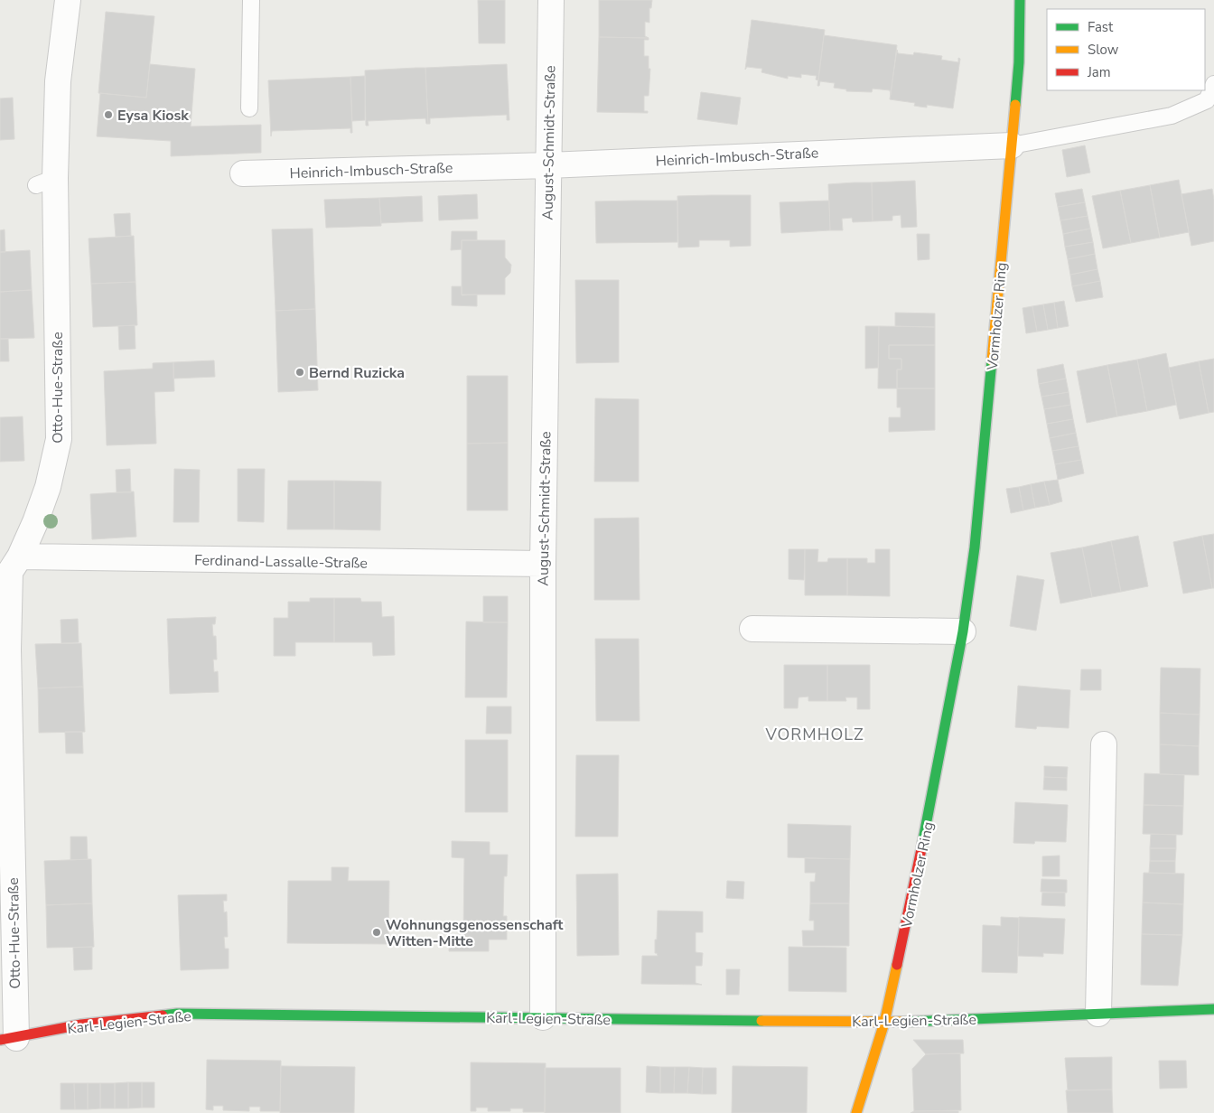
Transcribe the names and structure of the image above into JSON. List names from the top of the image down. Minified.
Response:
{"streets":{"street":["August-Schmidt-Straße","Heinrich-Imbusch-Straße","Vormholzer Ring","Otto-Hue-Straße","Ferdinand-Lassalle-Straße","Karl-Legien-Straße"]},"crossings":[["August-Schmidt-Straße","Heinrich-Imbusch-Straße"],["August-Schmidt-Straße","Ferdinand-Lassalle-Straße"],["August-Schmidt-Straße","Karl-Legien-Straße"],["Heinrich-Imbusch-Straße","Vormholzer Ring"],["Vormholzer Ring","Karl-Legien-Straße"],["Otto-Hue-Straße","Ferdinand-Lassalle-Straße"],["Otto-Hue-Straße","Karl-Legien-Straße"]],"districts":["VORMHOLZ"],"places":["Eysa Kiosk","Bernd Ruzicka","Wohnungsgenossenschaft Witten-Mitte"],"legend":["Fast","Slow","Jam"]}
